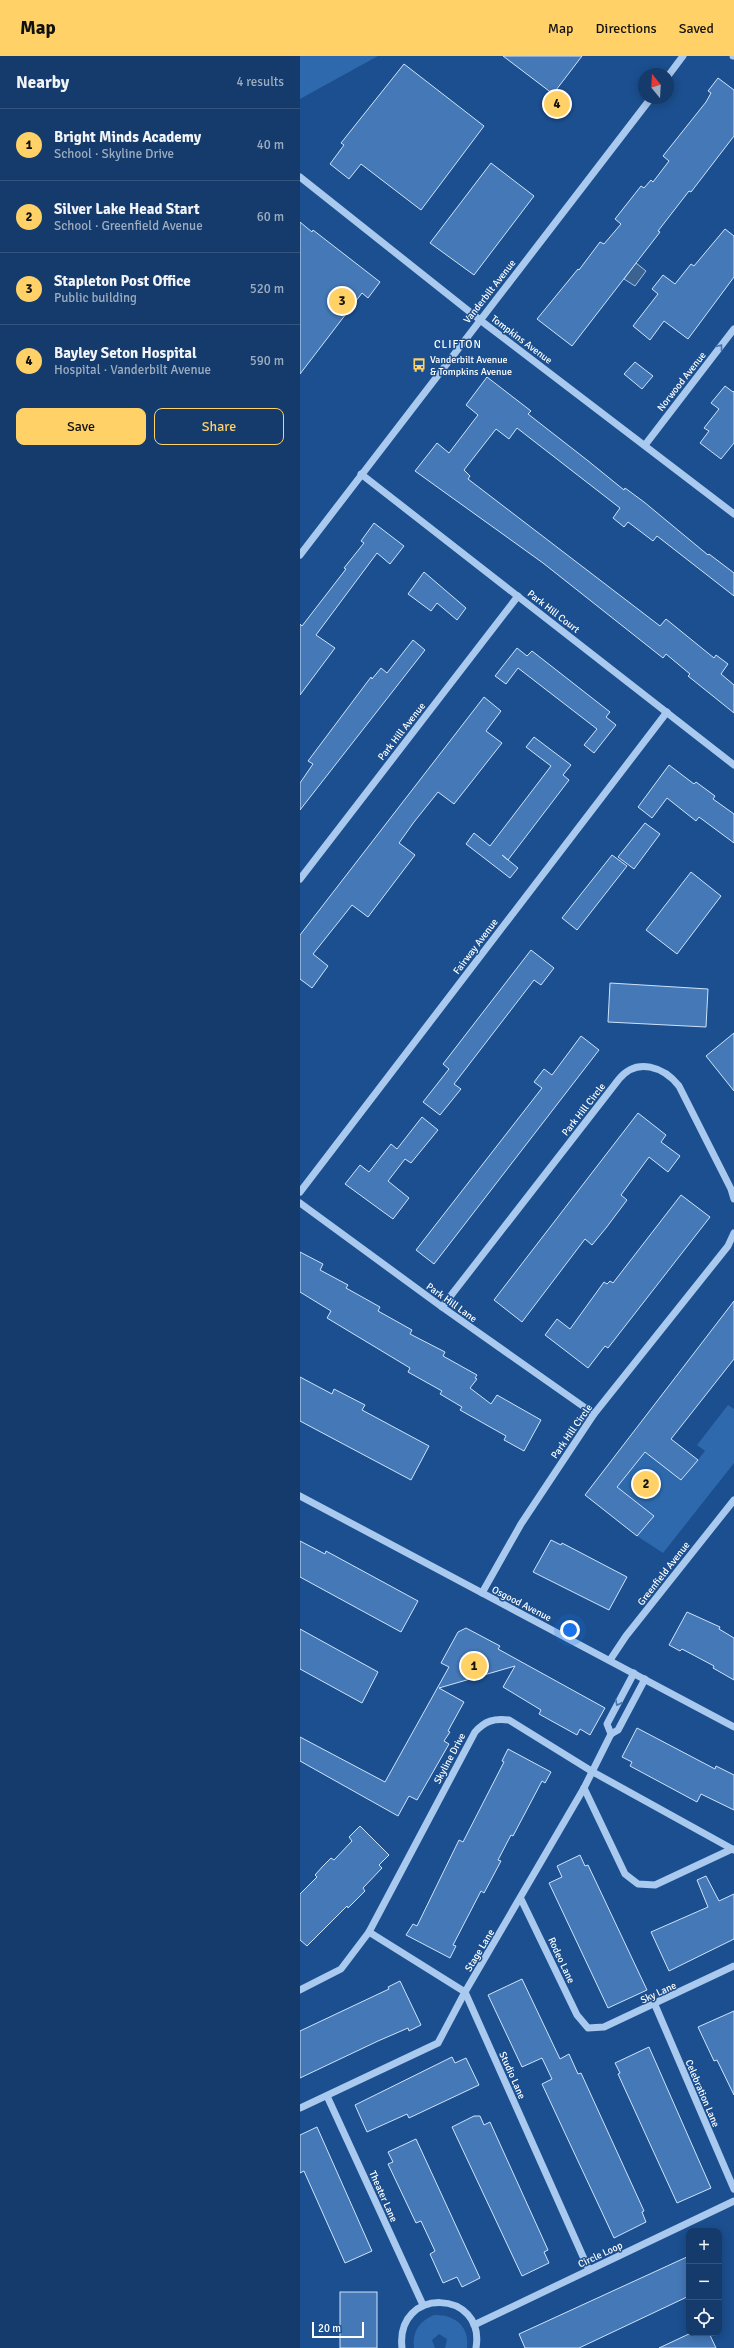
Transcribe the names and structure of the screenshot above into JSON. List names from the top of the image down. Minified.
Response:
{"streets":{"street":["Vanderbilt Avenue","Tompkins Avenue","Norwood Avenue","Park Hill Court","Park Hill Avenue","Fairway Avenue","Park Hill Circle","Park Hill Lane","Greenfield Avenue","Osgood Avenue","Skyline Drive","Stage Lane","Rodeo Lane","Sky Lane","Studio Lane","Celebration Lane","Theater Lane","Circle Loop"]},"crossings":[["Vanderbilt Avenue","Tompkins Avenue"],["Vanderbilt Avenue","Park Hill Court"],["Tompkins Avenue","Norwood Avenue"],["Park Hill Court","Park Hill Avenue"],["Park Hill Court","Fairway Avenue"],["Park Hill Circle","Park Hill Lane"],["Park Hill Circle","Osgood Avenue"],["Greenfield Avenue","Osgood Avenue"],["Osgood Avenue","Stage Lane"],["Skyline Drive","Stage Lane"],["Stage Lane","Rodeo Lane"],["Stage Lane","Studio Lane"],["Stage Lane","Theater Lane"],["Rodeo Lane","Sky Lane"],["Sky Lane","Celebration Lane"],["Studio Lane","Circle Loop"]],"one_way":["Norwood Avenue"],"districts":["CLIFTON"],"places":{"bus stop":["Vanderbilt Avenue & Tompkins Avenue"]},"scale_bar":"20 m","north":"top","page":{"header":"Map","nav":["Map","Directions","Saved"],"heading":["Nearby","4 results"],"pins":["4","3","2","1"],"list":[{"mark":"1","name":"Bright Minds Academy","note":"School · Skyline Drive","value":"40 m"},{"mark":"2","name":"Silver Lake Head Start","note":"School · Greenfield Avenue","value":"60 m"},{"mark":"3","name":"Stapleton Post Office","note":"Public building","value":"520 m"},{"mark":"4","name":"Bayley Seton Hospital","note":"Hospital · Vanderbilt Avenue","value":"590 m"}],"buttons":["Save","Share"],"map_buttons":["+","−"],"scale":"20 m"}}
